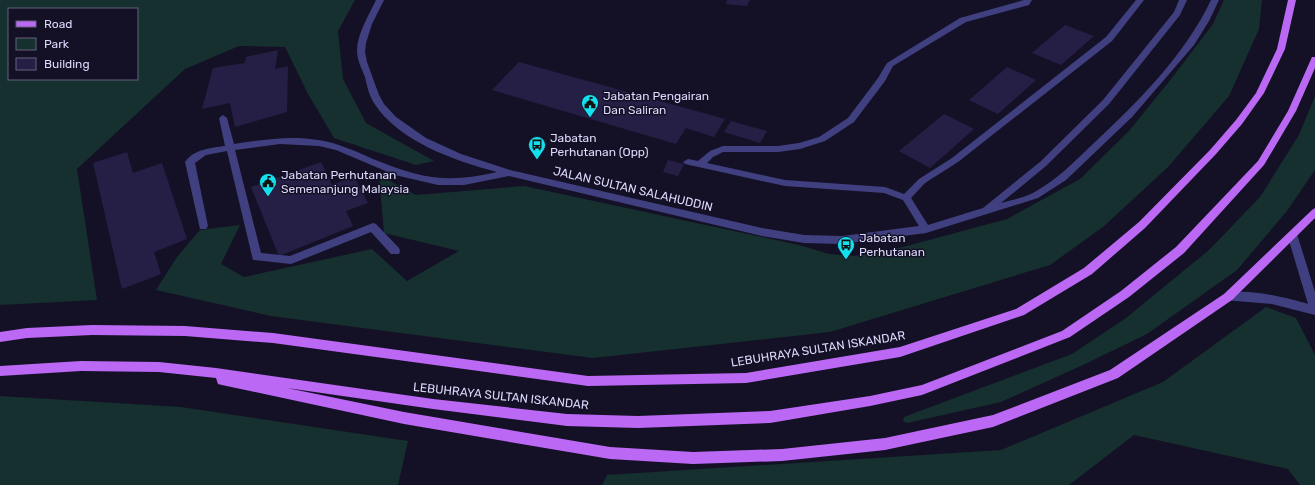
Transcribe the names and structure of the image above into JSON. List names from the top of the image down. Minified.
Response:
{"streets":{"main road":["LEBUHRAYA SULTAN ISKANDAR"],"street":["JALAN SULTAN SALAHUDDIN"]},"places":{"public building":["Jabatan Pengairan Dan Saliran","Jabatan Perhutanan Semenanjung Malaysia"],"bus stop":["Jabatan Perhutanan (Opp)","Jabatan Perhutanan"]},"legend":["Road","Park","Building"]}
